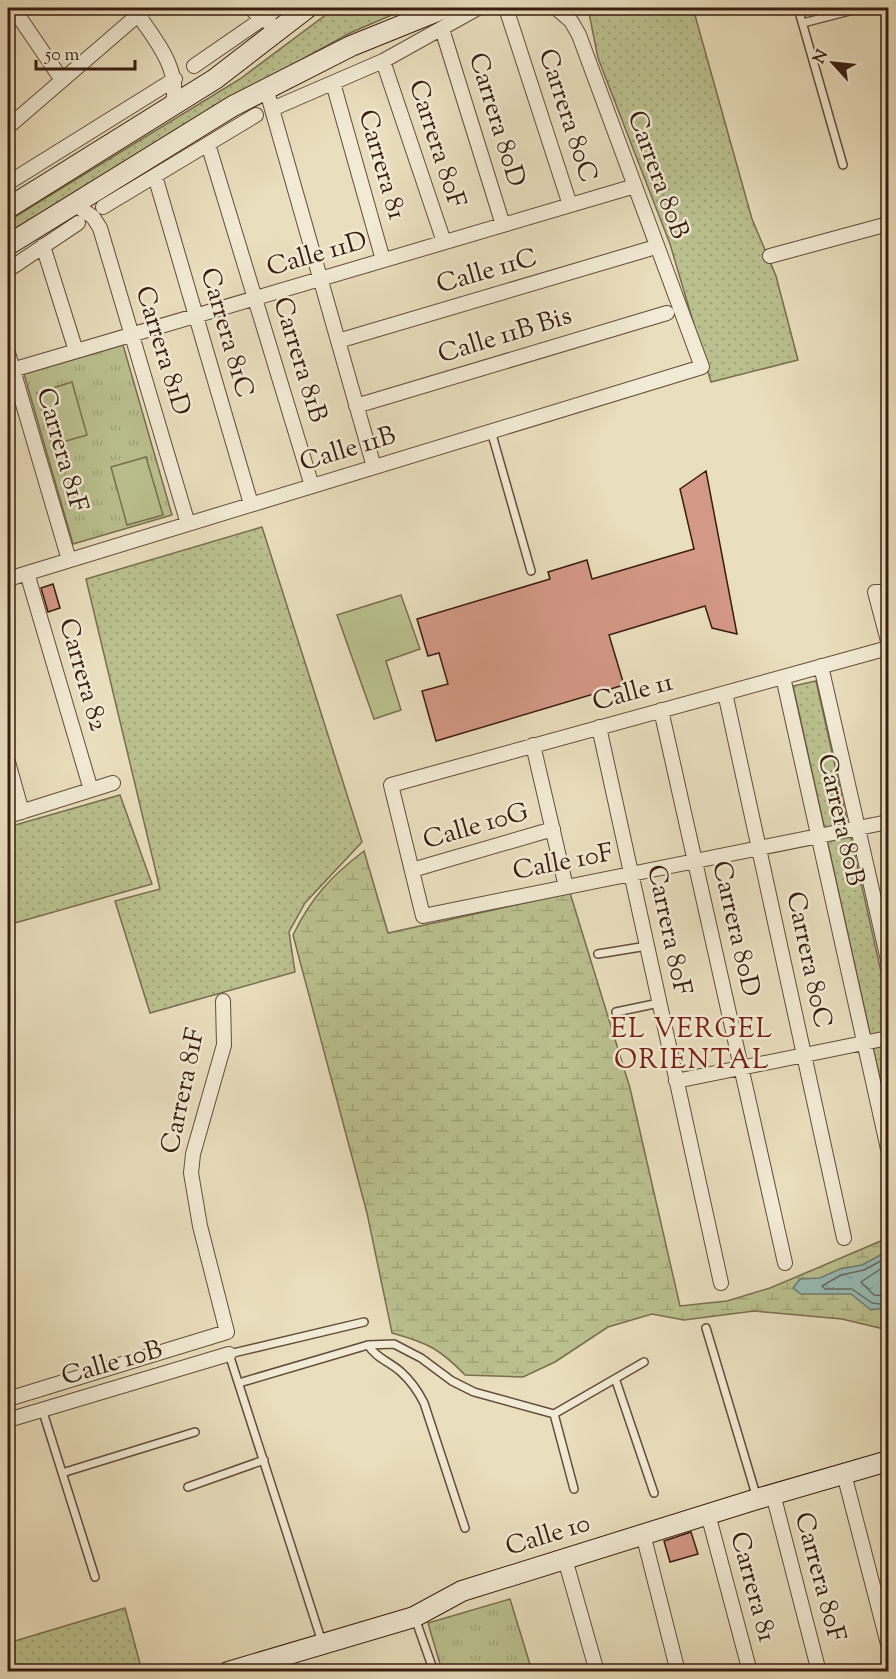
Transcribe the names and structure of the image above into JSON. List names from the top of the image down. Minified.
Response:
{"streets":{"main road":["Calle 10"],"street":["Carrera 80C","Carrera 80D","Carrera 80F","Carrera 81","Carrera 80B","Calle 11D","Calle 11C","Carrera 81C","Calle 11B Bis","Carrera 81D","Carrera 81B","Carrera 81F","Calle 11B","Carrera 82","Calle 11","Calle 10G","Calle 10F","Calle 10B"]},"crossings":[["Carrera 80C","Calle 11D"],["Carrera 80C","Calle 11"],["Carrera 80C","Calle 10F"],["Carrera 80D","Calle 11D"],["Carrera 80D","Calle 11"],["Carrera 80D","Calle 10F"],["Carrera 80F","Calle 11D"],["Carrera 80F","Calle 11"],["Carrera 80F","Calle 10F"],["Carrera 80F","Calle 10"],["Carrera 81","Calle 11D"],["Carrera 81","Calle 10"],["Carrera 80B","Calle 11D"],["Carrera 80B","Calle 11B"],["Carrera 80B","Calle 11"],["Carrera 80B","Calle 10F"],["Calle 11D","Carrera 81C"],["Calle 11D","Carrera 81D"],["Calle 11D","Carrera 81B"],["Calle 11D","Carrera 81F"],["Carrera 81C","Calle 11B"],["Carrera 81D","Calle 11B"],["Carrera 81B","Calle 11B"],["Carrera 81F","Calle 11B"],["Carrera 81F","Calle 10B"],["Calle 11B","Carrera 82"],["Calle 11","Calle 10G"],["Calle 11","Calle 10F"],["Calle 10G","Calle 10F"]],"districts":["EL VERGEL ORIENTAL"],"scale_bar":"50 m","north":"top left"}
